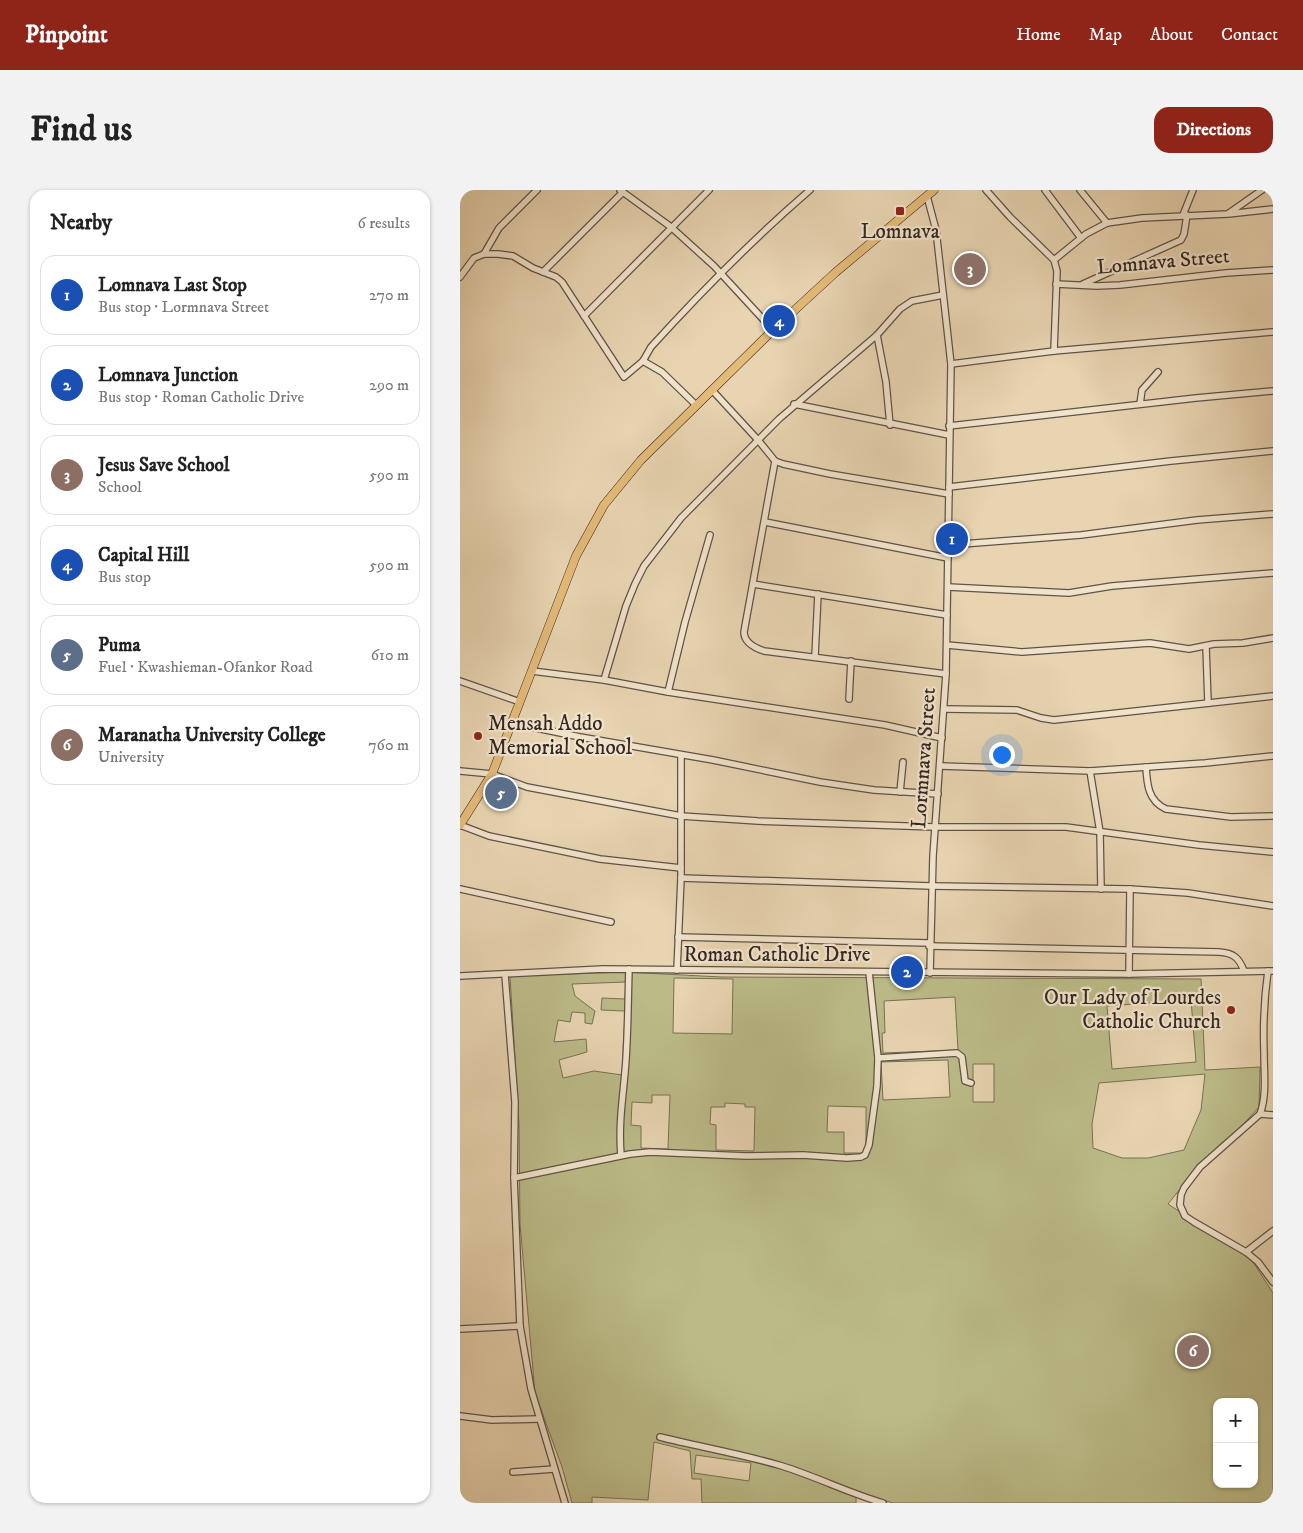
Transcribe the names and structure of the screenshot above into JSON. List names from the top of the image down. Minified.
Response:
{"streets":{"street":["Lomnava Street","Lormnava Street","Roman Catholic Drive"]},"crossings":[["Lormnava Street","Roman Catholic Drive"]],"places":{"transit":["Lomnava"],"other":["Mensah Addo Memorial School","Our Lady of Lourdes Catholic Church"]},"page":{"header":"Pinpoint","nav":["Home","Map","About","Contact"],"buttons":"Directions","title":"Find us","heading":["Nearby","6 results"],"pins":["3","4","1","5","2","6"],"list":[{"mark":"1","name":"Lomnava Last Stop","note":"Bus stop · Lormnava Street","value":"270 m"},{"mark":"2","name":"Lomnava Junction","note":"Bus stop · Roman Catholic Drive","value":"290 m"},{"mark":"3","name":"Jesus Save School","note":"School","value":"590 m"},{"mark":"4","name":"Capital Hill","note":"Bus stop","value":"590 m"},{"mark":"5","name":"Puma","note":"Fuel · Kwashieman-Ofankor Road","value":"610 m"},{"mark":"6","name":"Maranatha University College","note":"University","value":"760 m"}],"map_buttons":["+","−"]}}
